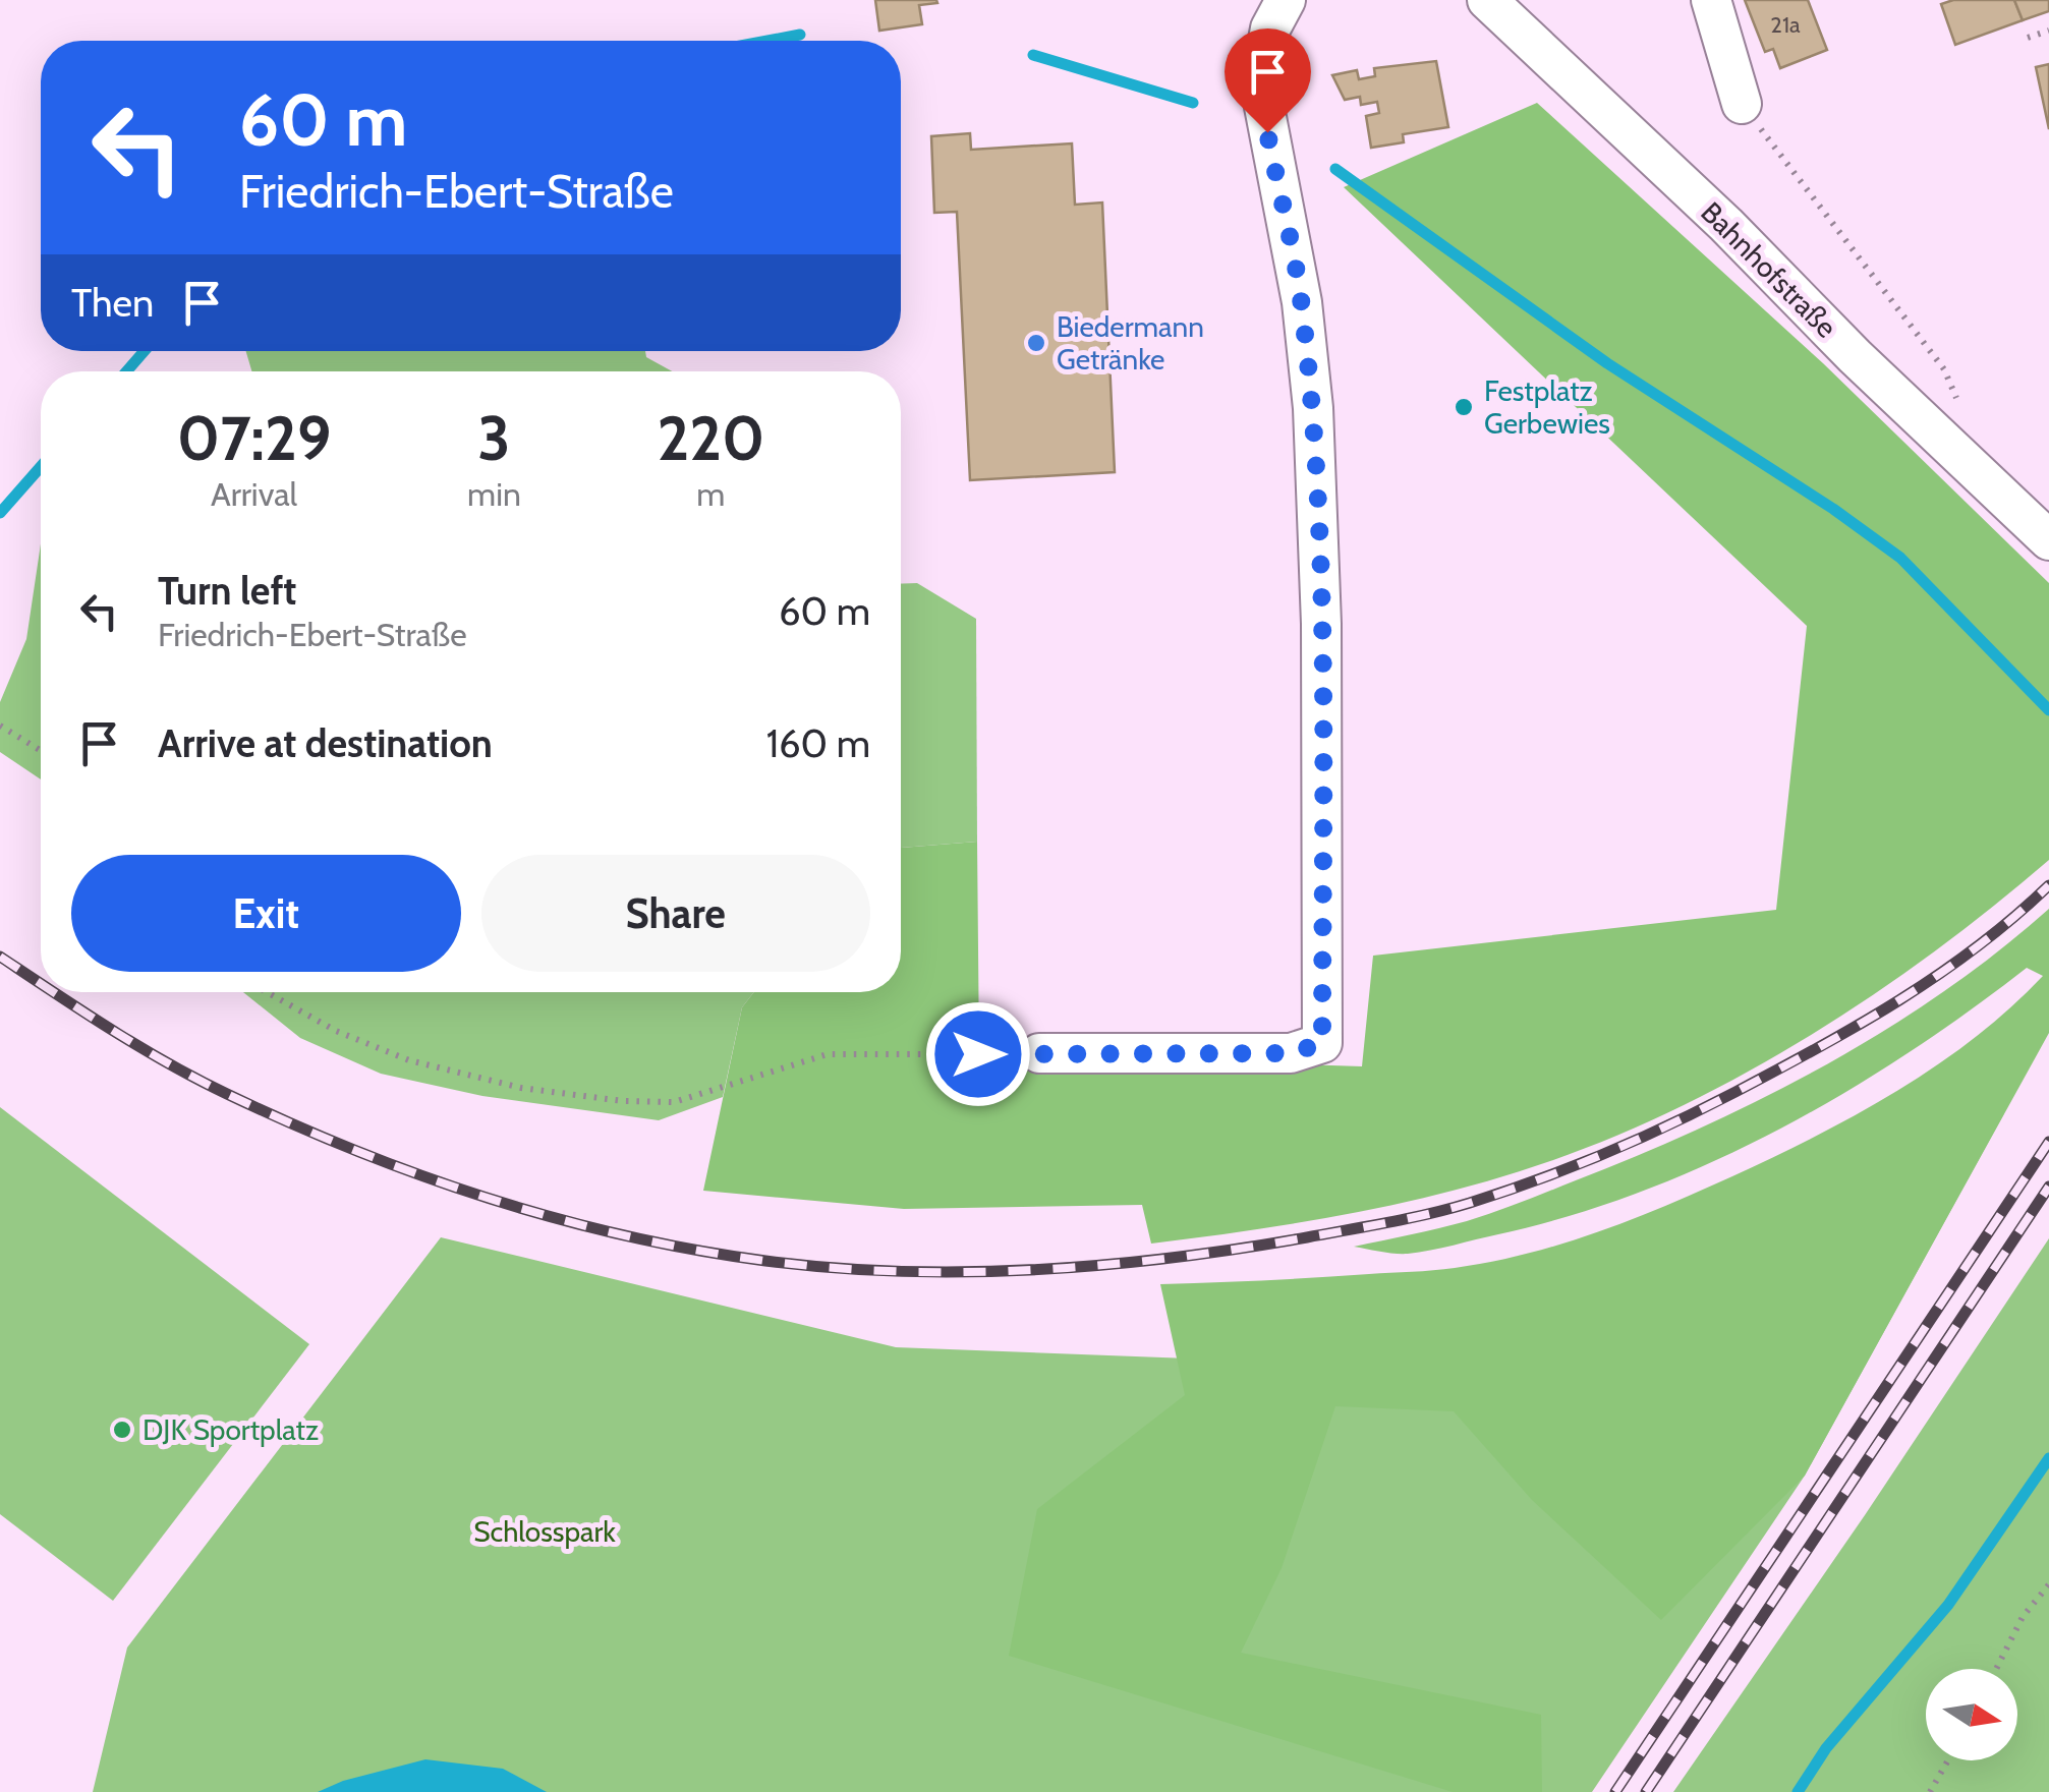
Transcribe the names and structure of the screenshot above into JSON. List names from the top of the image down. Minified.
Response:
{"streets":{"street":["Bahnhofstraße"]},"parks":["Schlosspark"],"places":["Biedermann Getränke","Festplatz Gerbewies","DJK Sportplatz"],"house_numbers":["21a"],"north":"right","page":{"turn":["60 m","Friedrich-Ebert-Straße"],"then":"Then","eta":["07:29","Arrival","3","min","220","m"],"list":[{"name":"Turn left","note":"Friedrich-Ebert-Straße","value":"60 m"},{"name":"Arrive at destination","value":"160 m"}],"buttons":["Exit","Share"]}}
